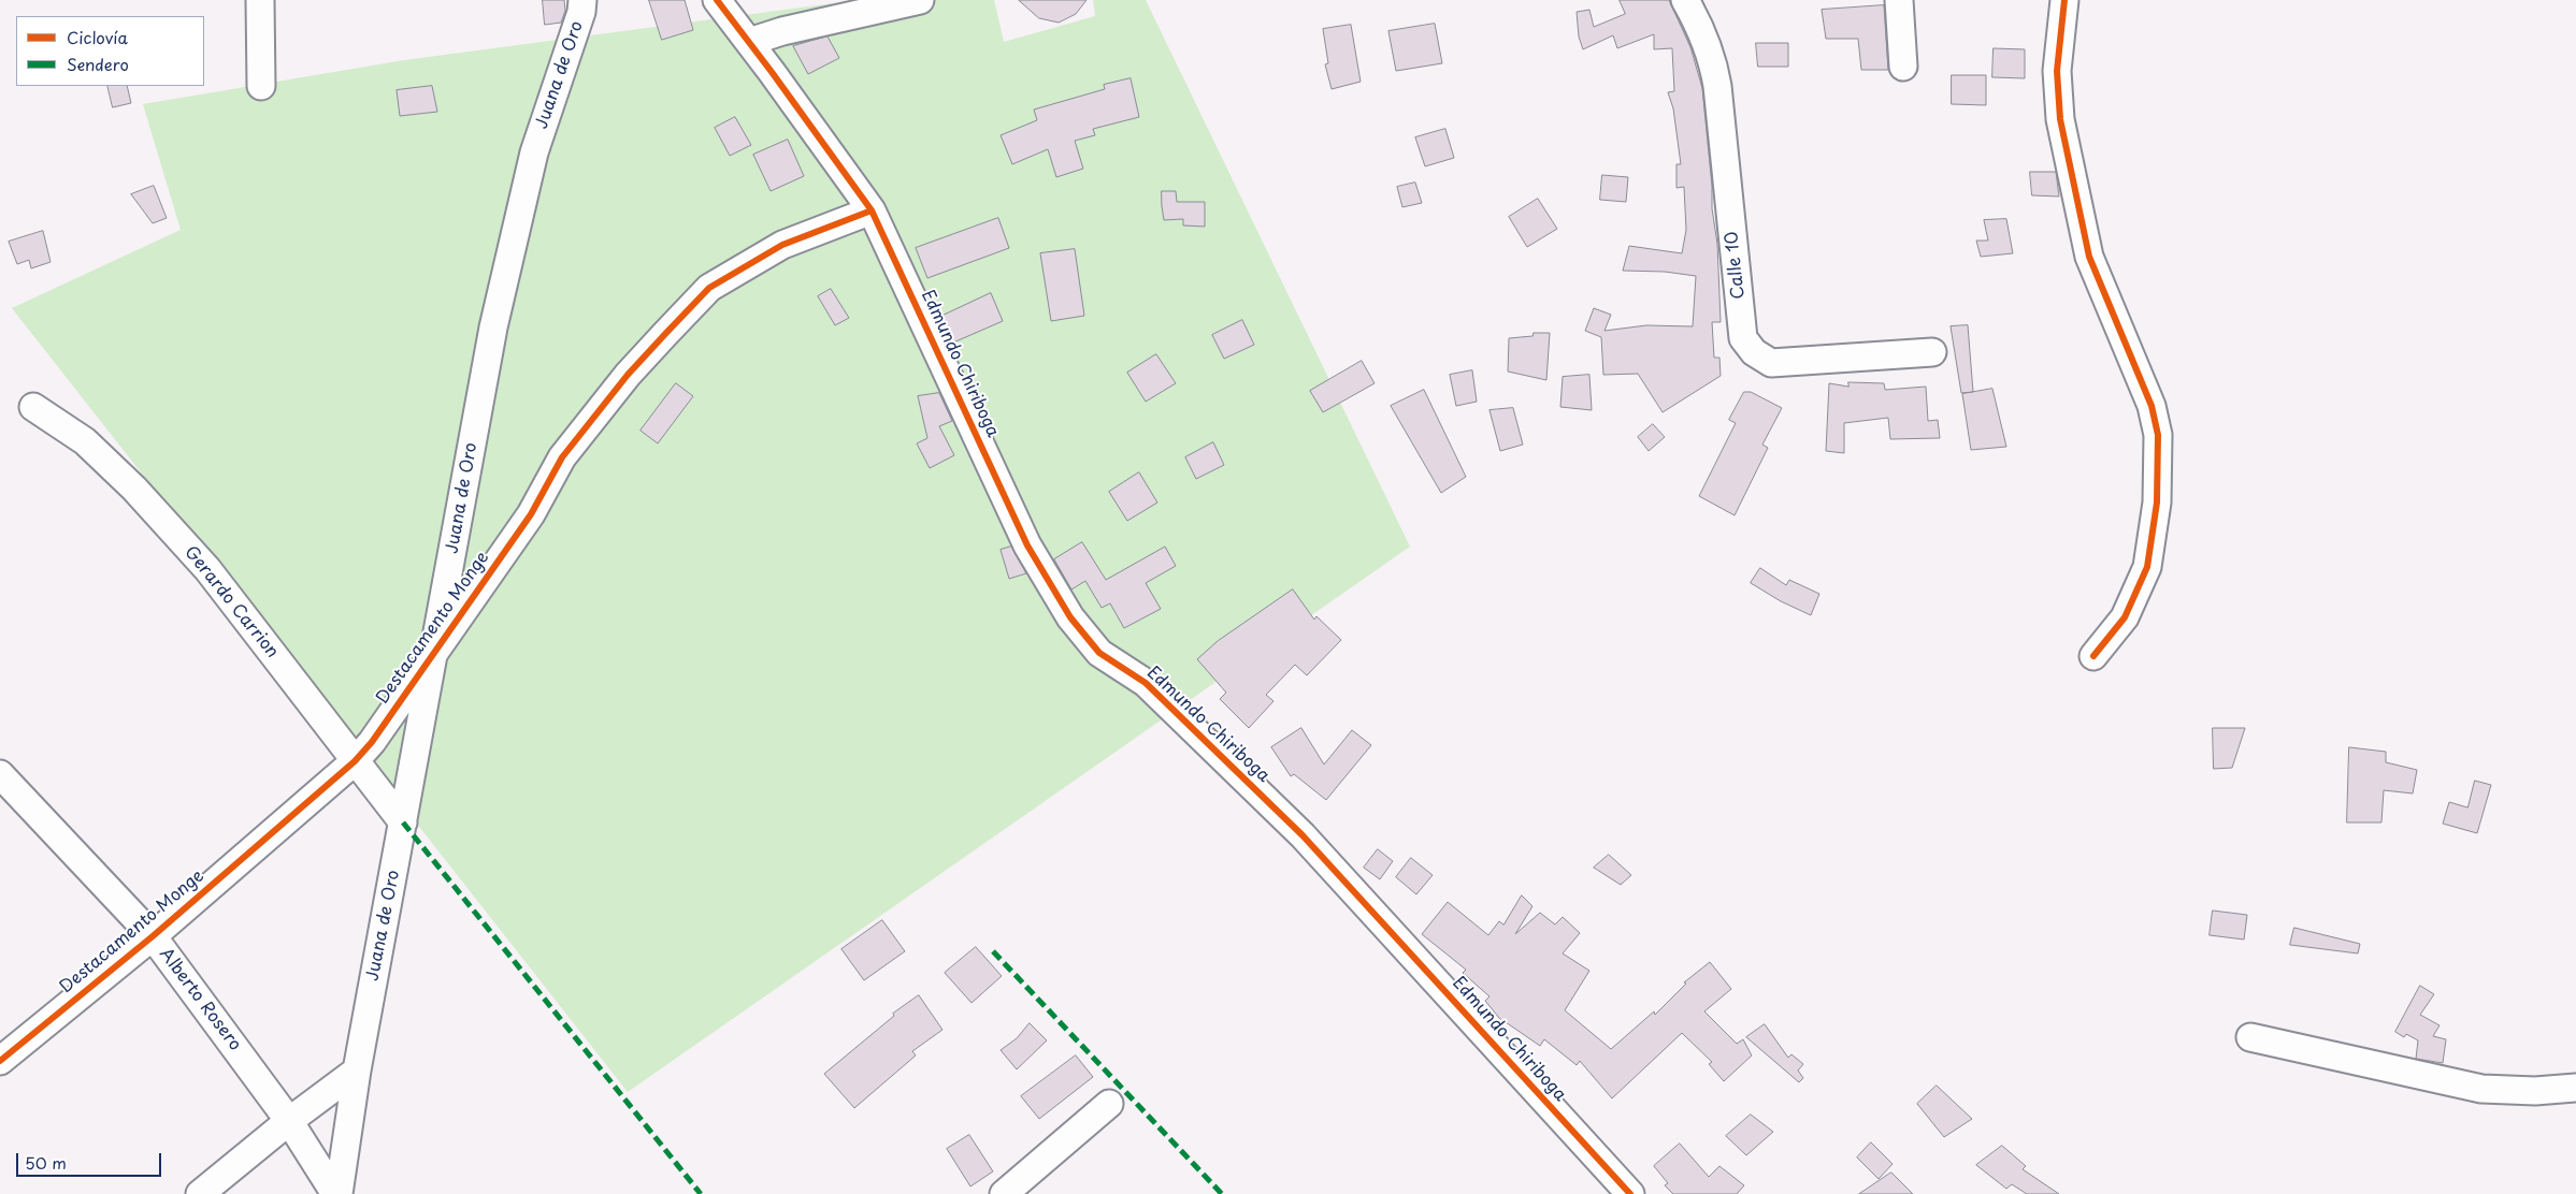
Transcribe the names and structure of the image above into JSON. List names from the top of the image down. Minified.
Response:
{"streets":{"street":["Juana de Oro","Calle 10","Edmundo Chiriboga","Gerardo Carrion","Destacamento Monge","Alberto Rosero"]},"crossings":[["Juana de Oro","Gerardo Carrion"],["Juana de Oro","Destacamento Monge"],["Juana de Oro","Alberto Rosero"],["Edmundo Chiriboga","Destacamento Monge"],["Gerardo Carrion","Destacamento Monge"],["Destacamento Monge","Alberto Rosero"]],"legend":["Ciclovía","Sendero"],"scale_bar":"50 m"}
